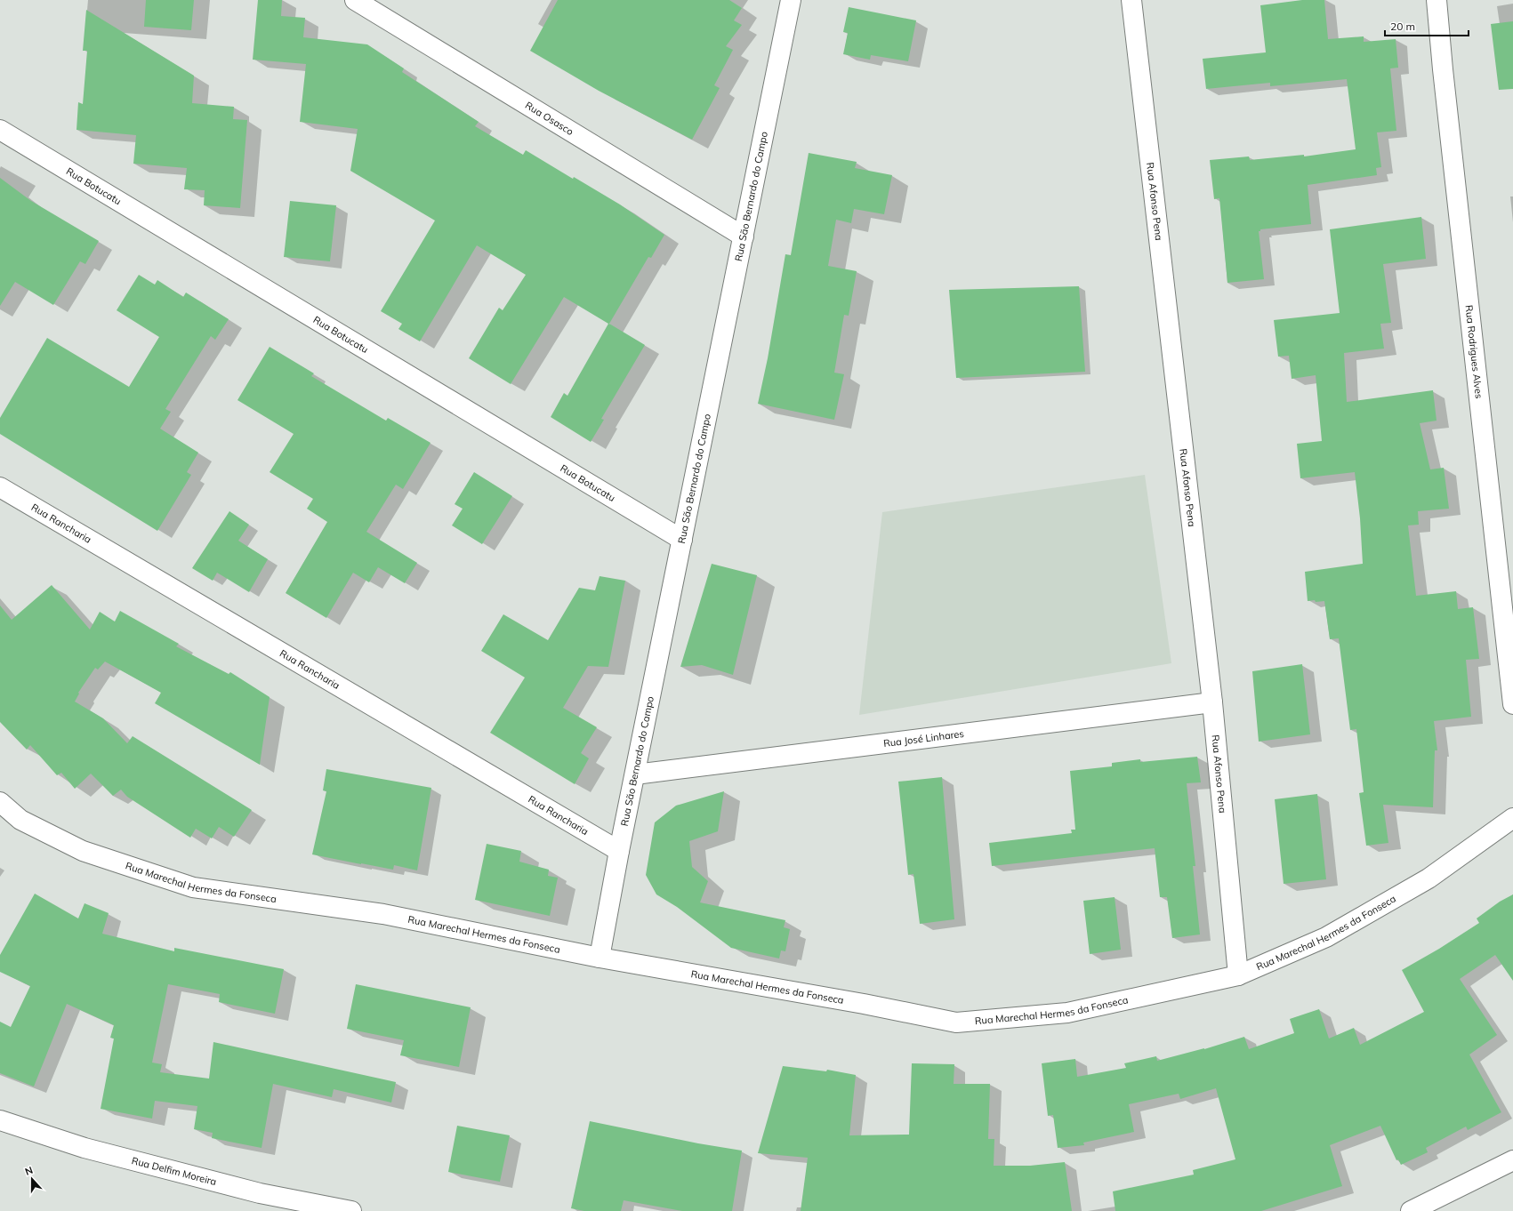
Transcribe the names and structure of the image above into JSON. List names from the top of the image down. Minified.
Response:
{"streets":{"street":["Rua Osasco","Rua Botucatu","Rua São Bernardo do Campo","Rua Afonso Pena","Rua Rodrigues Alves","Rua Rancharia","Rua José Linhares","Rua Marechal Hermes da Fonseca","Rua Delfim Moreira"]},"crossings":[["Rua Osasco","Rua São Bernardo do Campo"],["Rua Botucatu","Rua São Bernardo do Campo"],["Rua São Bernardo do Campo","Rua Rancharia"],["Rua São Bernardo do Campo","Rua José Linhares"],["Rua São Bernardo do Campo","Rua Marechal Hermes da Fonseca"],["Rua Afonso Pena","Rua José Linhares"],["Rua Afonso Pena","Rua Marechal Hermes da Fonseca"]],"scale_bar":"20 m","north":"top"}
